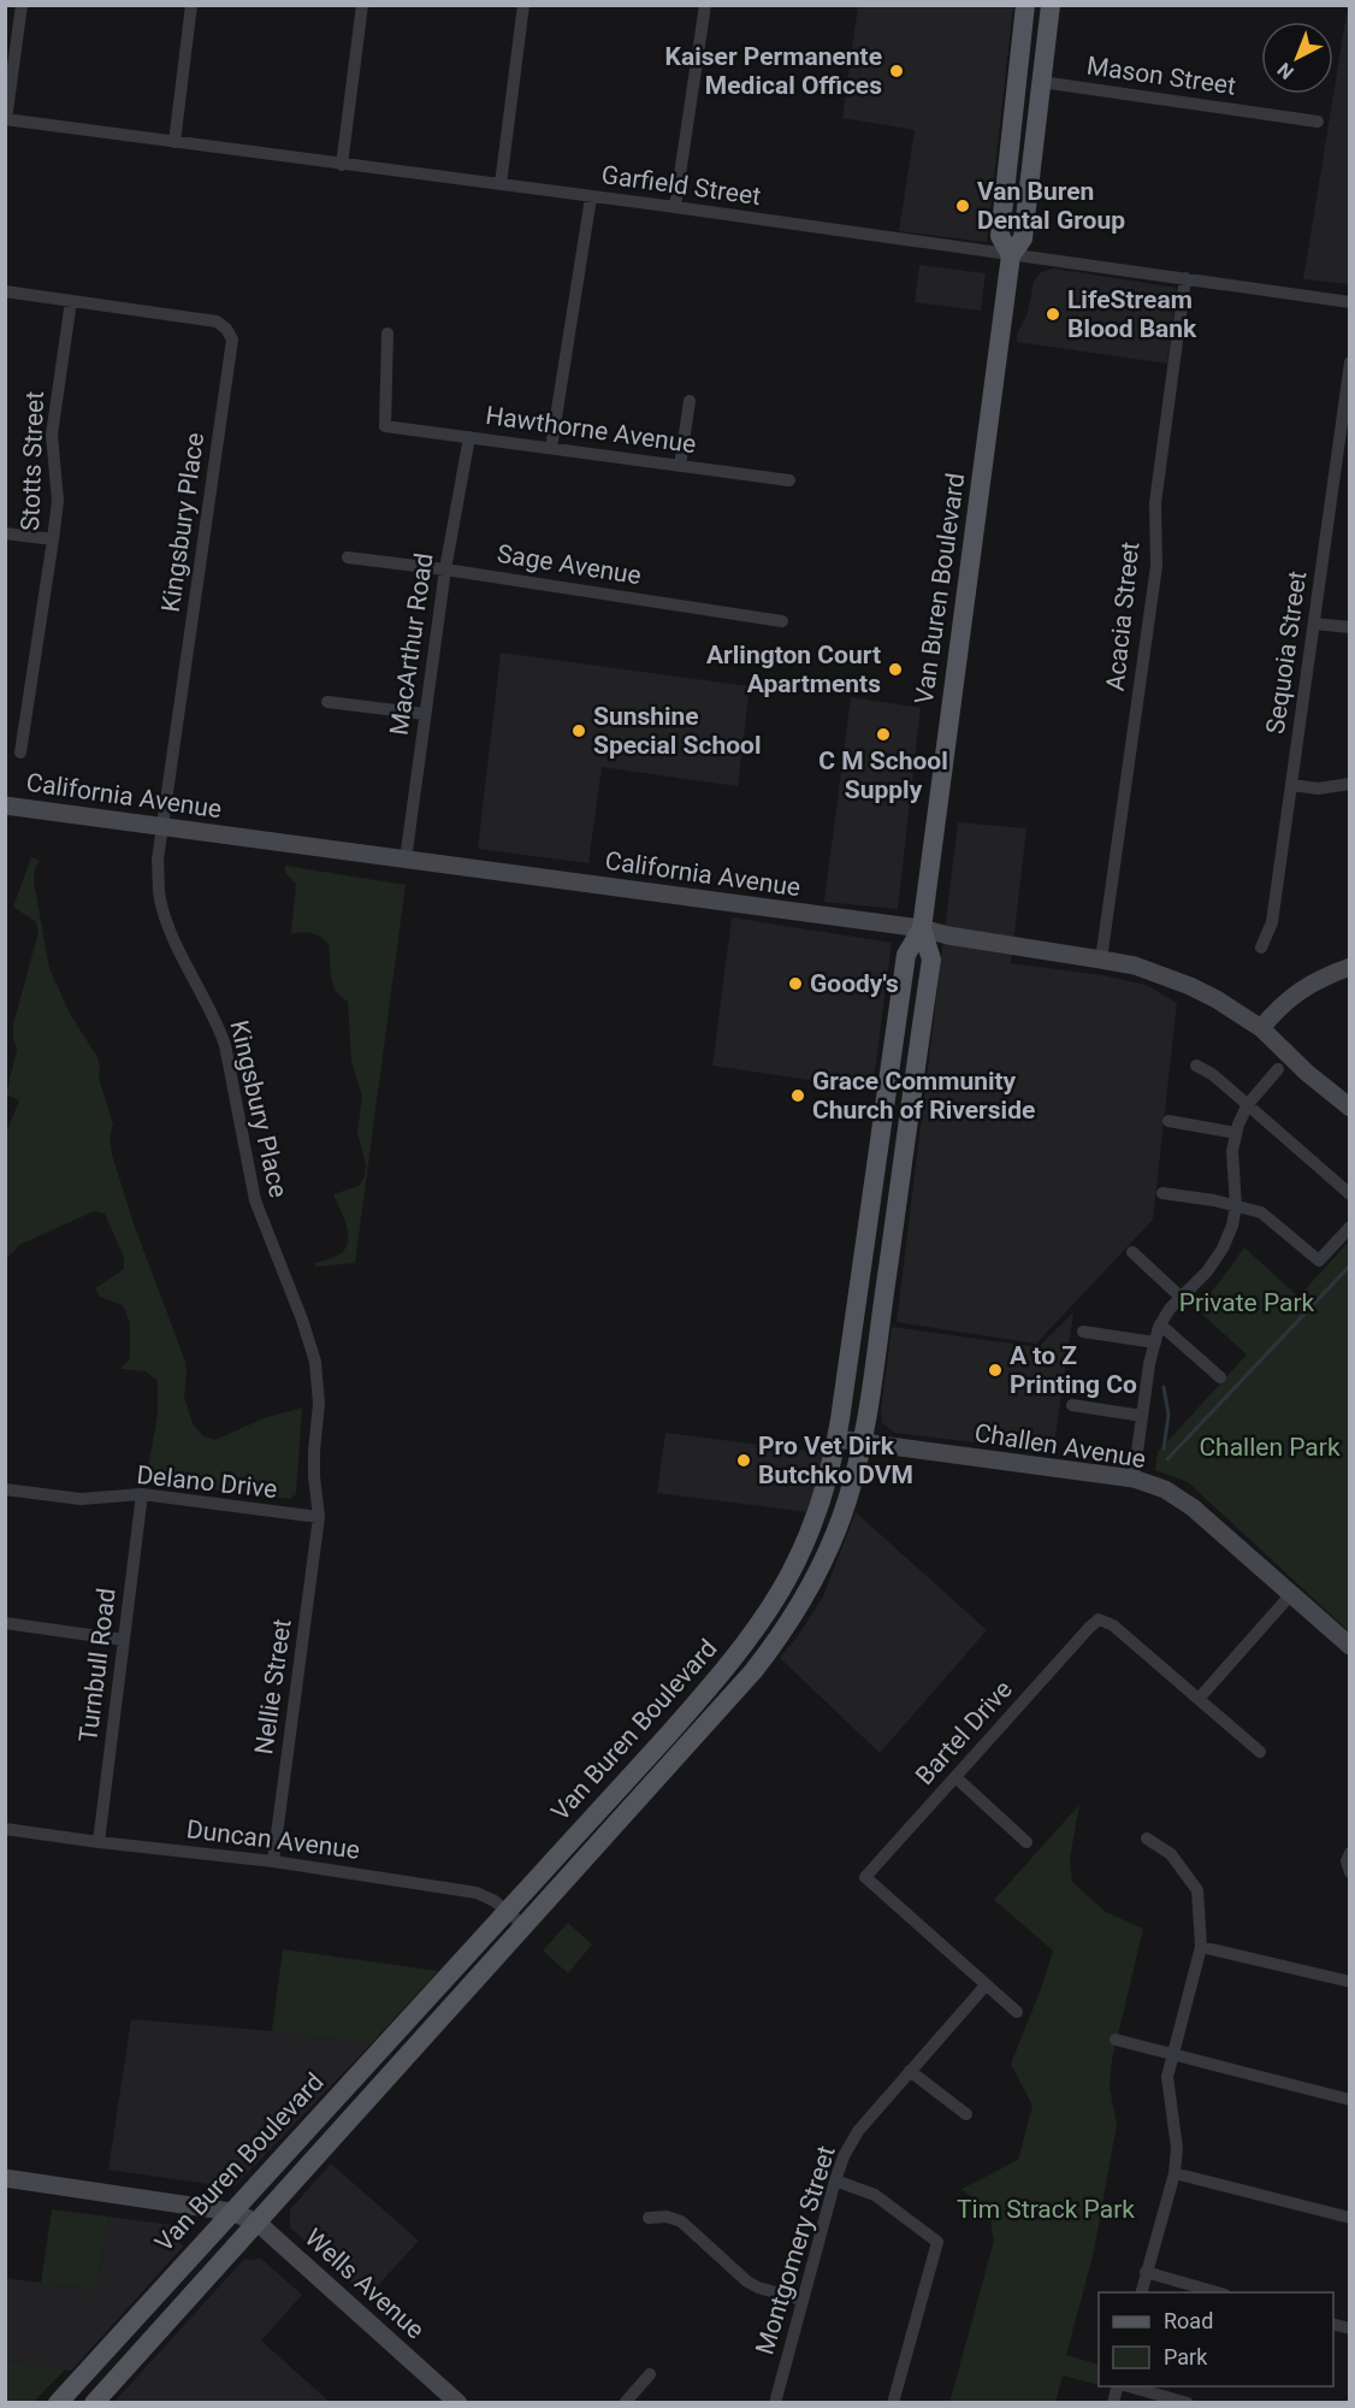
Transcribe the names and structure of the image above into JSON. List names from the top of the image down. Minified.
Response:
{"streets":{"main road":["Van Buren Boulevard","California Avenue","Challen Avenue","Wells Avenue"],"street":["Mason Street","Garfield Street","Hawthorne Avenue","Stotts Street","Kingsbury Place","Sage Avenue","Acacia Street","MacArthur Road","Sequoia Street","Delano Drive","Turnbull Road","Nellie Street","Bartel Drive","Duncan Avenue","Montgomery Street"]},"crossings":[["Mason Street","Van Buren Boulevard"],["Garfield Street","Van Buren Boulevard"],["Garfield Street","Acacia Street"],["Hawthorne Avenue","MacArthur Road"],["Stotts Street","Kingsbury Place"],["Kingsbury Place","California Avenue"],["Kingsbury Place","Delano Drive"],["Kingsbury Place","Nellie Street"],["Sage Avenue","MacArthur Road"],["Van Buren Boulevard","California Avenue"],["Van Buren Boulevard","Challen Avenue"],["Van Buren Boulevard","Duncan Avenue"],["Van Buren Boulevard","Wells Avenue"],["Acacia Street","California Avenue"],["MacArthur Road","California Avenue"],["Delano Drive","Turnbull Road"],["Delano Drive","Nellie Street"],["Turnbull Road","Duncan Avenue"],["Nellie Street","Duncan Avenue"],["Bartel Drive","Montgomery Street"]],"parks":["Private Park","Challen Park","Tim Strack Park"],"places":["Kaiser Permanente Medical Offices","Van Buren Dental Group","LifeStream Blood Bank","Arlington Court Apartments","Sunshine Special School","C M School Supply","Goody's","Grace Community Church of Riverside","A to Z Printing Co","Pro Vet Dirk Butchko DVM"],"legend":["Road","Park"],"north":"bottom left"}
